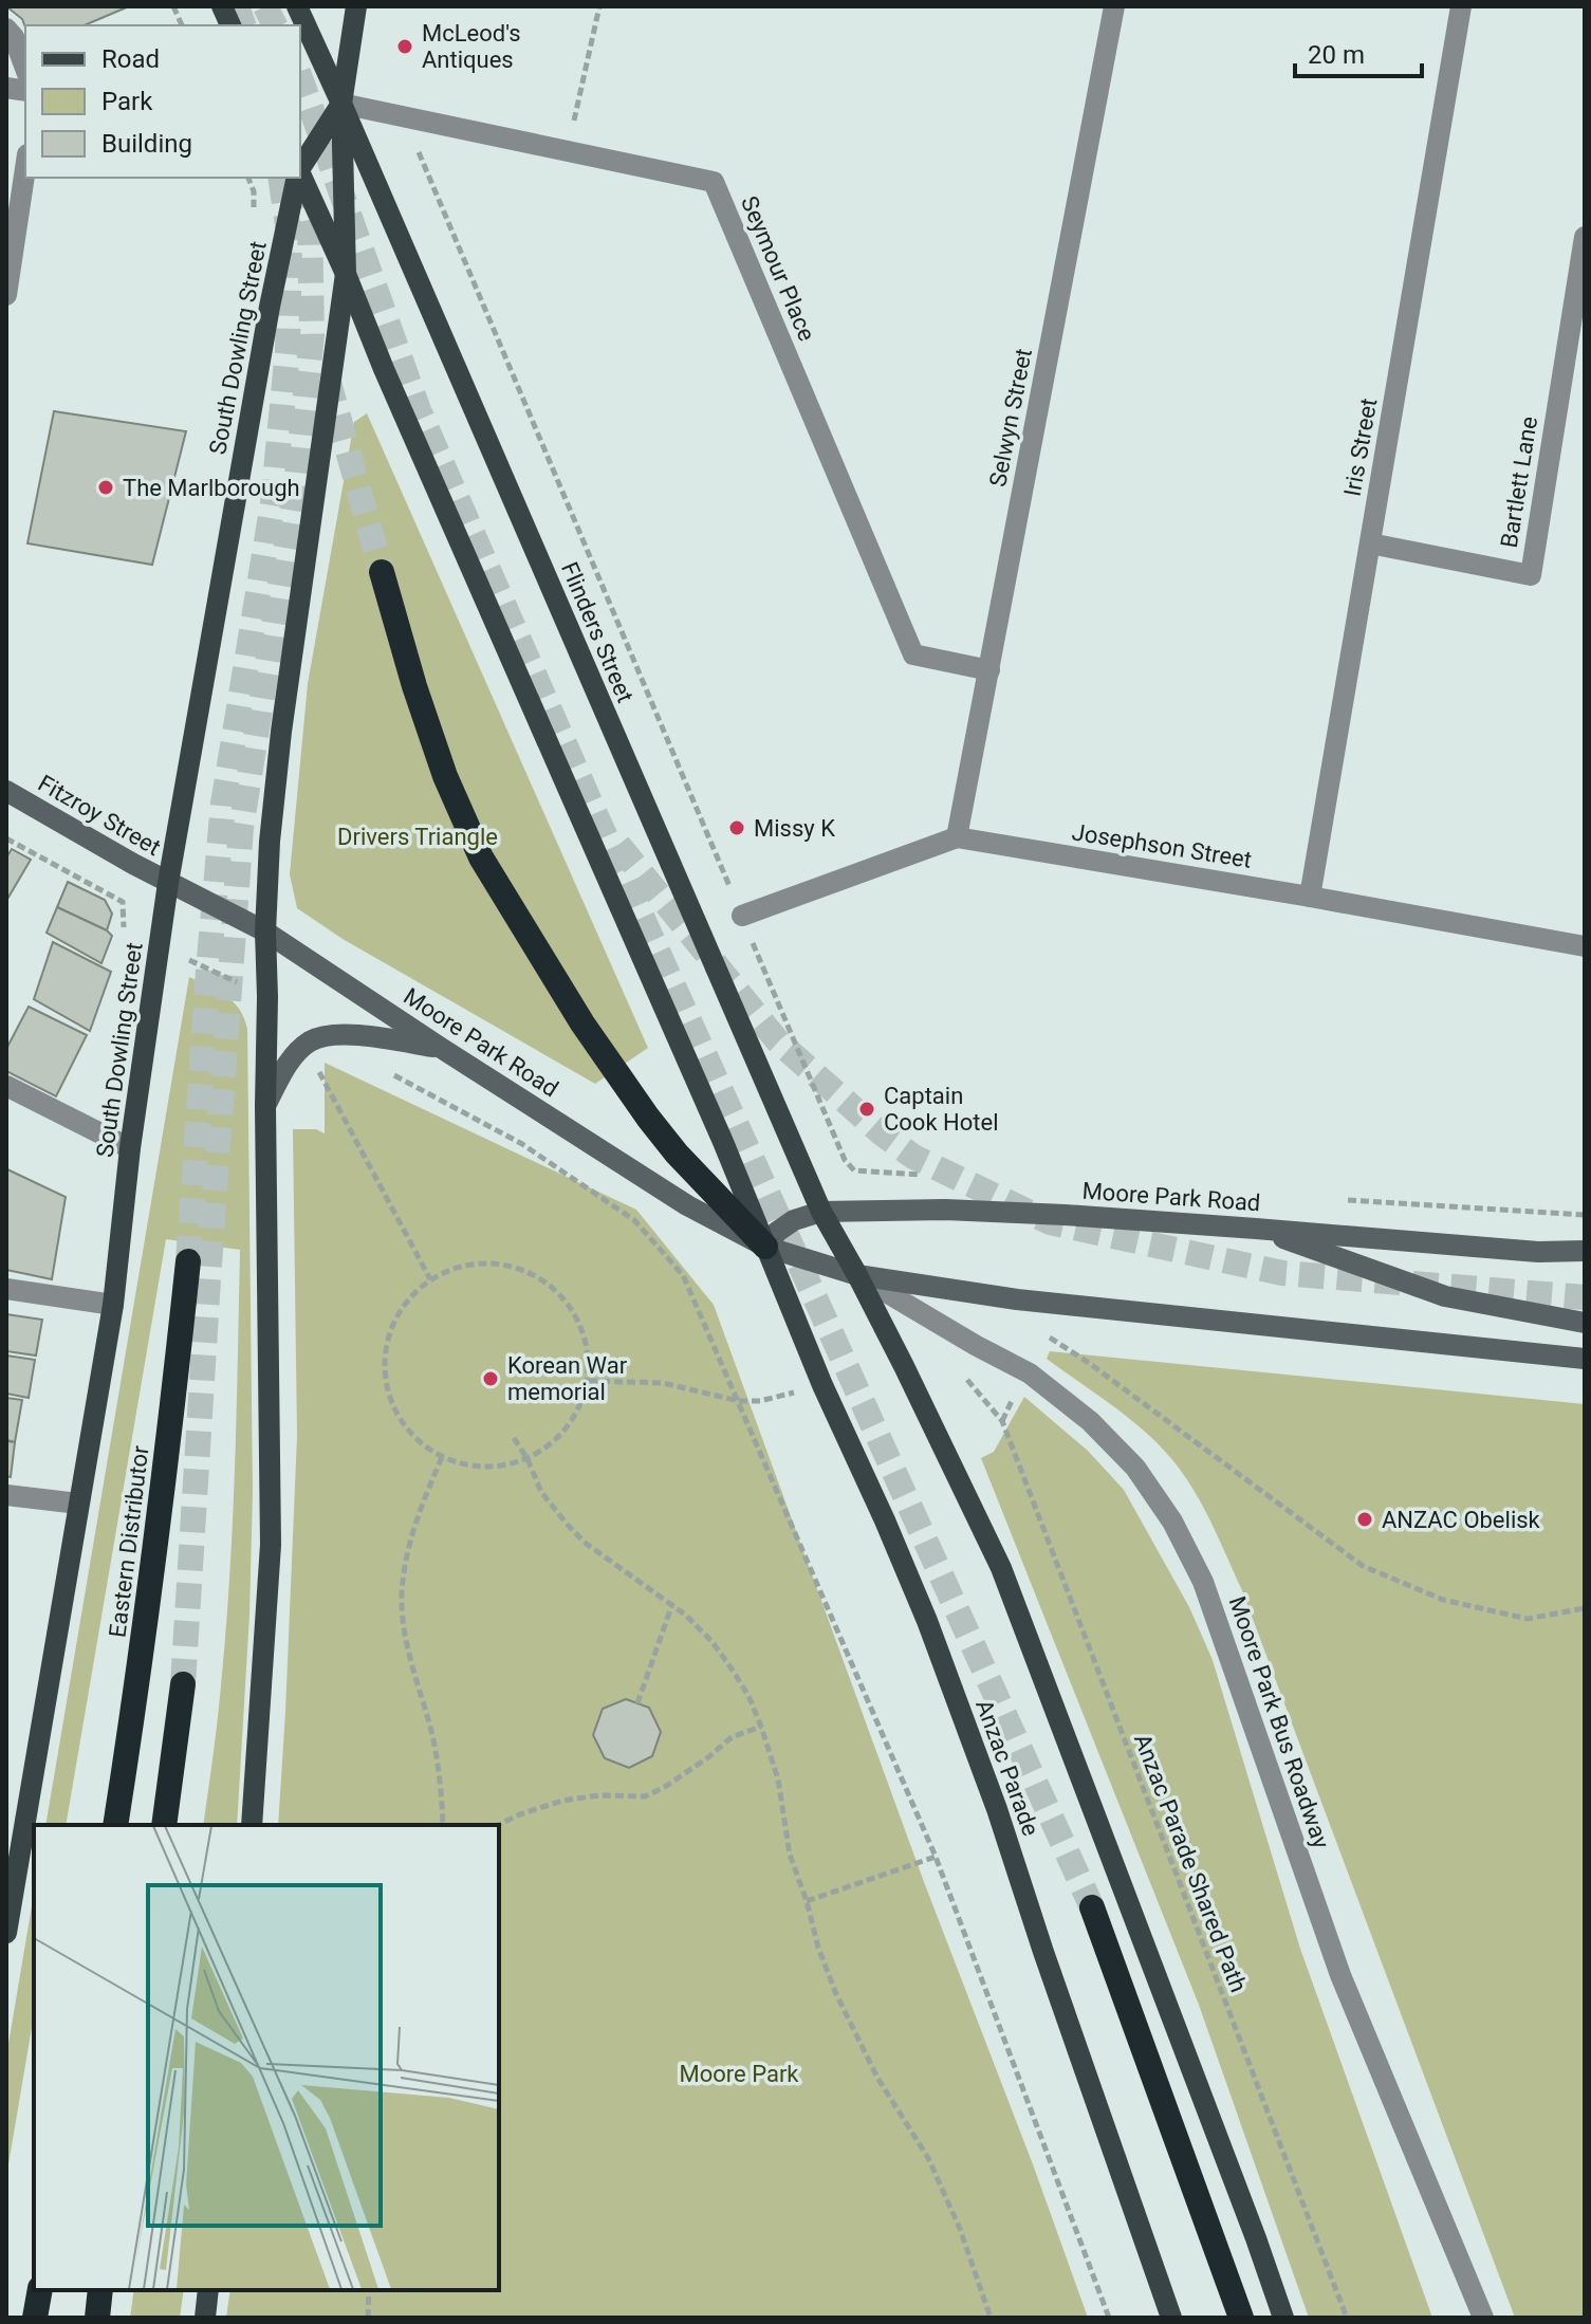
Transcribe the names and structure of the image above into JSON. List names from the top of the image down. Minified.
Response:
{"streets":{"highway":["Eastern Distributor"],"main road":["South Dowling Street","Flinders Street","Fitzroy Street","Moore Park Road","Anzac Parade"],"street":["Seymour Place","Selwyn Street","Iris Street","Bartlett Lane","Josephson Street","Moore Park Bus Roadway"],"path":["Anzac Parade Shared Path"]},"crossings":[["Seymour Place","South Dowling Street"],["Seymour Place","Selwyn Street"],["Seymour Place","Flinders Street"],["South Dowling Street","Flinders Street"],["South Dowling Street","Fitzroy Street"],["South Dowling Street","Moore Park Road"],["Selwyn Street","Josephson Street"],["Iris Street","Bartlett Lane"],["Iris Street","Josephson Street"],["Flinders Street","Josephson Street"],["Flinders Street","Moore Park Road"],["Flinders Street","Moore Park Bus Roadway"],["Fitzroy Street","Moore Park Road"],["Moore Park Road","Moore Park Bus Roadway"],["Moore Park Road","Anzac Parade"]],"parks":["Drivers Triangle","Moore Park"],"places":["McLeod's Antiques","The Marlborough","Missy K","Captain Cook Hotel","Korean War memorial","ANZAC Obelisk"],"legend":["Road","Park","Building"],"scale_bar":"20 m"}
